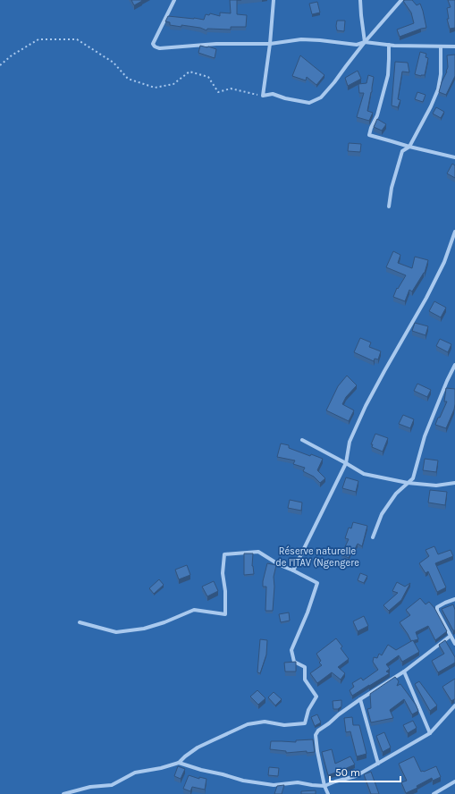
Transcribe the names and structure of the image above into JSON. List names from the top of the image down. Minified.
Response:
{"parks":["Réserve naturelle de l'ITAV (Ngengere"],"scale_bar":"50 m"}
